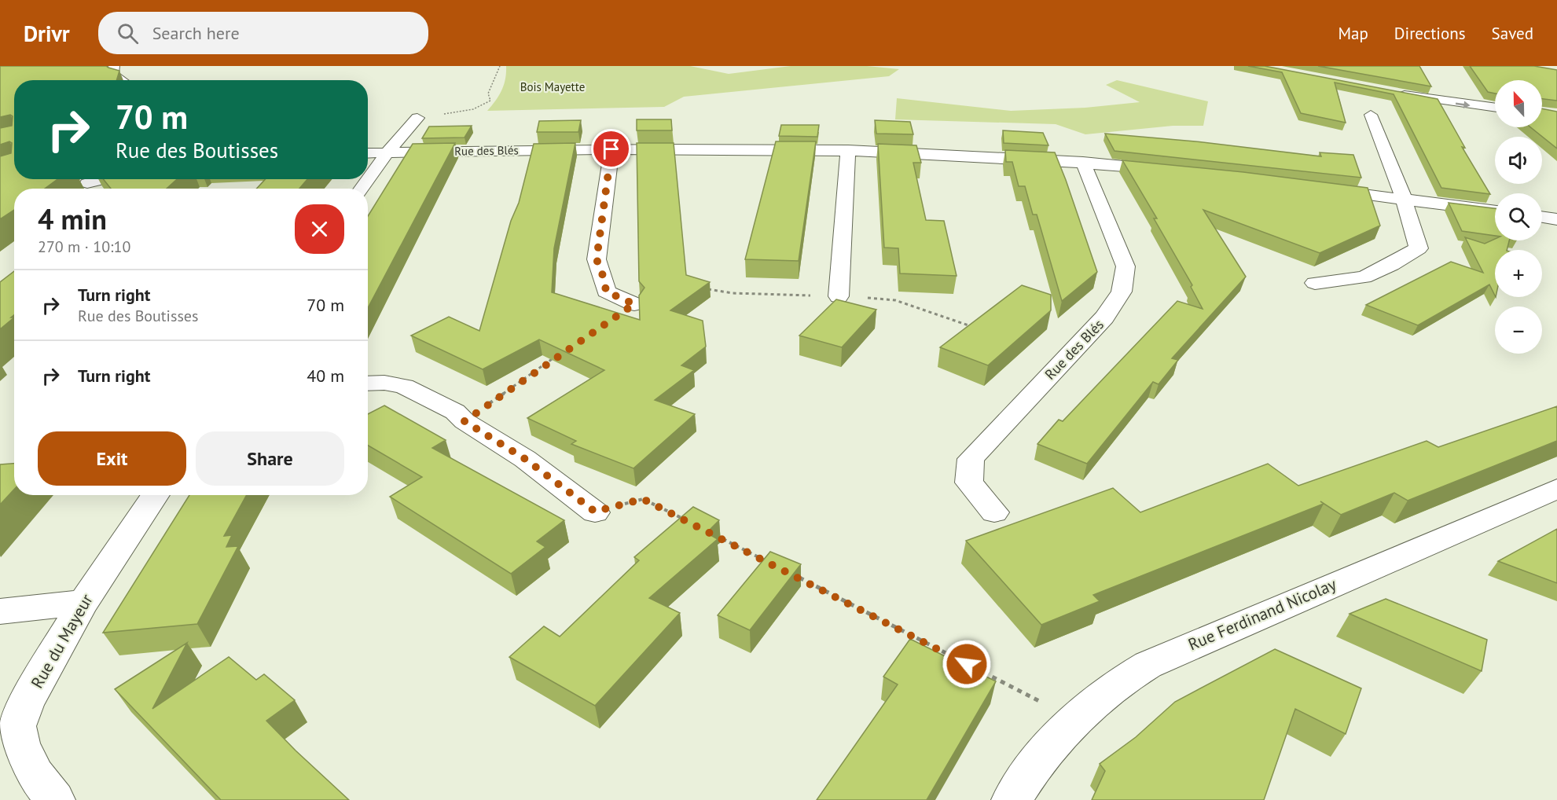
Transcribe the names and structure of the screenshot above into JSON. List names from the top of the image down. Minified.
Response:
{"streets":{"street":["Rue des Blés","Rue Ferdinand Nicolay","Rue du Mayeur"]},"parks":["Bois Mayette"],"north":"top","page":{"header":"Drivr","search":"Search here","nav":["Map","Directions","Saved"],"map_buttons":["+","−"],"turn":["70 m","Rue des Boutisses"],"heading":["4 min","270 m · 10:10"],"list":[{"name":"Turn right","note":"Rue des Boutisses","value":"70 m"},{"name":"Turn right","value":"40 m"}],"buttons":["Exit","Share"]}}
